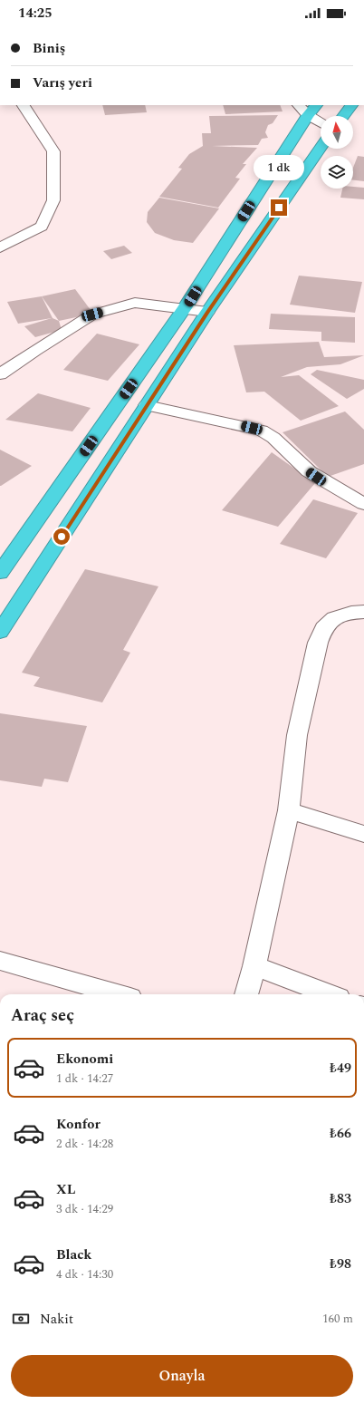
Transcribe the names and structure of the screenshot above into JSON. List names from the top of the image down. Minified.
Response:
{"north":"top","page":{"status":"14:25","banner":["Biniş","Varış yeri"],"bubble":"1 dk","heading":"Araç seç","list":[{"name":"Ekonomi","note":"1 dk · 14:27","value":"₺49"},{"name":"Konfor","note":"2 dk · 14:28","value":"₺66"},{"name":"XL","note":"3 dk · 14:29","value":"₺83"},{"name":"Black","note":"4 dk · 14:30","value":"₺98"}],"pay":["Nakit","160 m"],"buttons":"Onayla"}}
